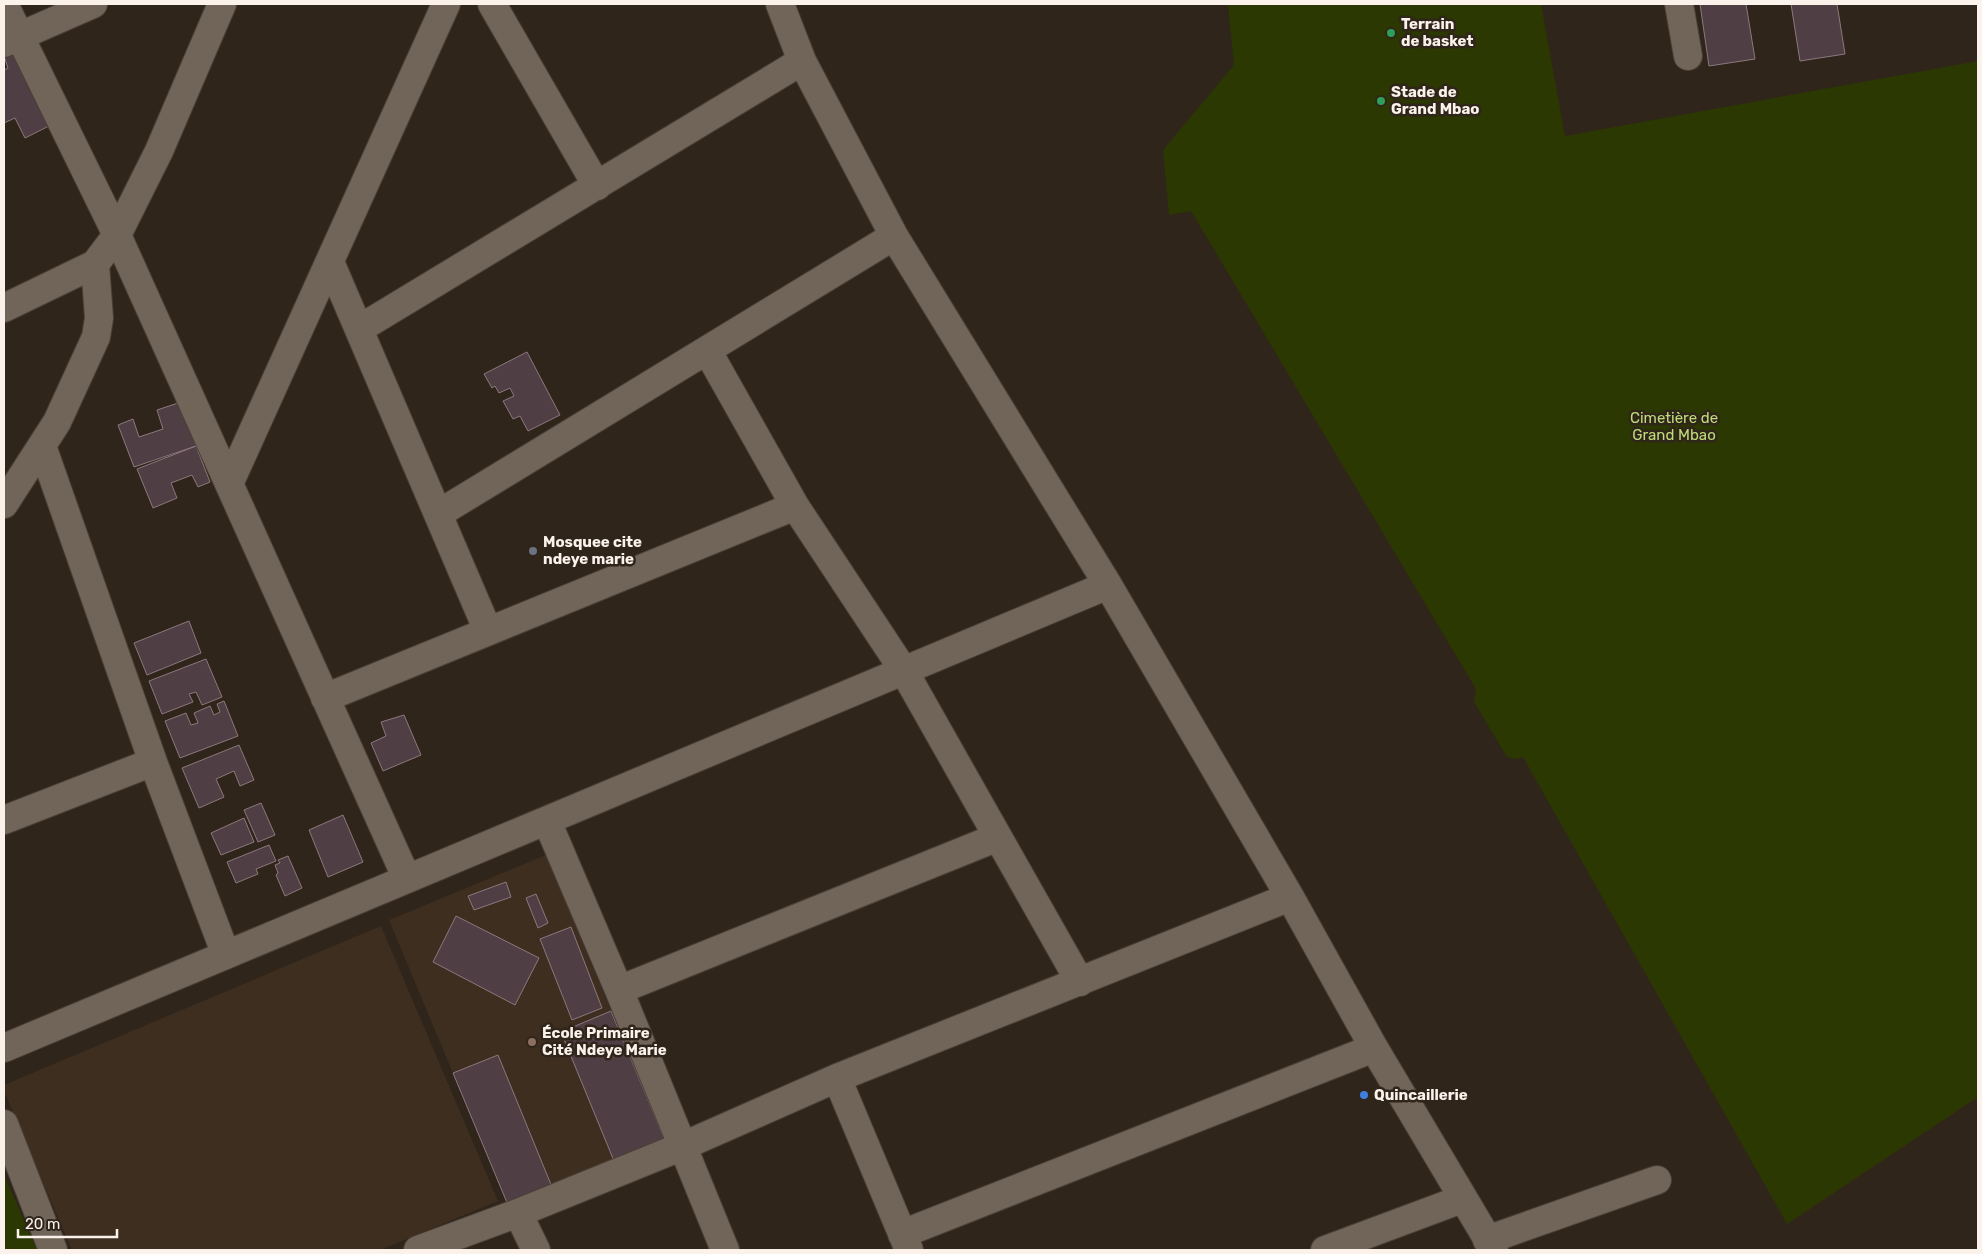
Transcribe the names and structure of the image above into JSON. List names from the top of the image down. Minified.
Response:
{"parks":["Cimetière de Grand Mbao"],"places":["Terrain de basket","Stade de Grand Mbao","Mosquee cite ndeye marie","École Primaire Cité Ndeye Marie","Quincaillerie"],"scale_bar":"20 m"}
